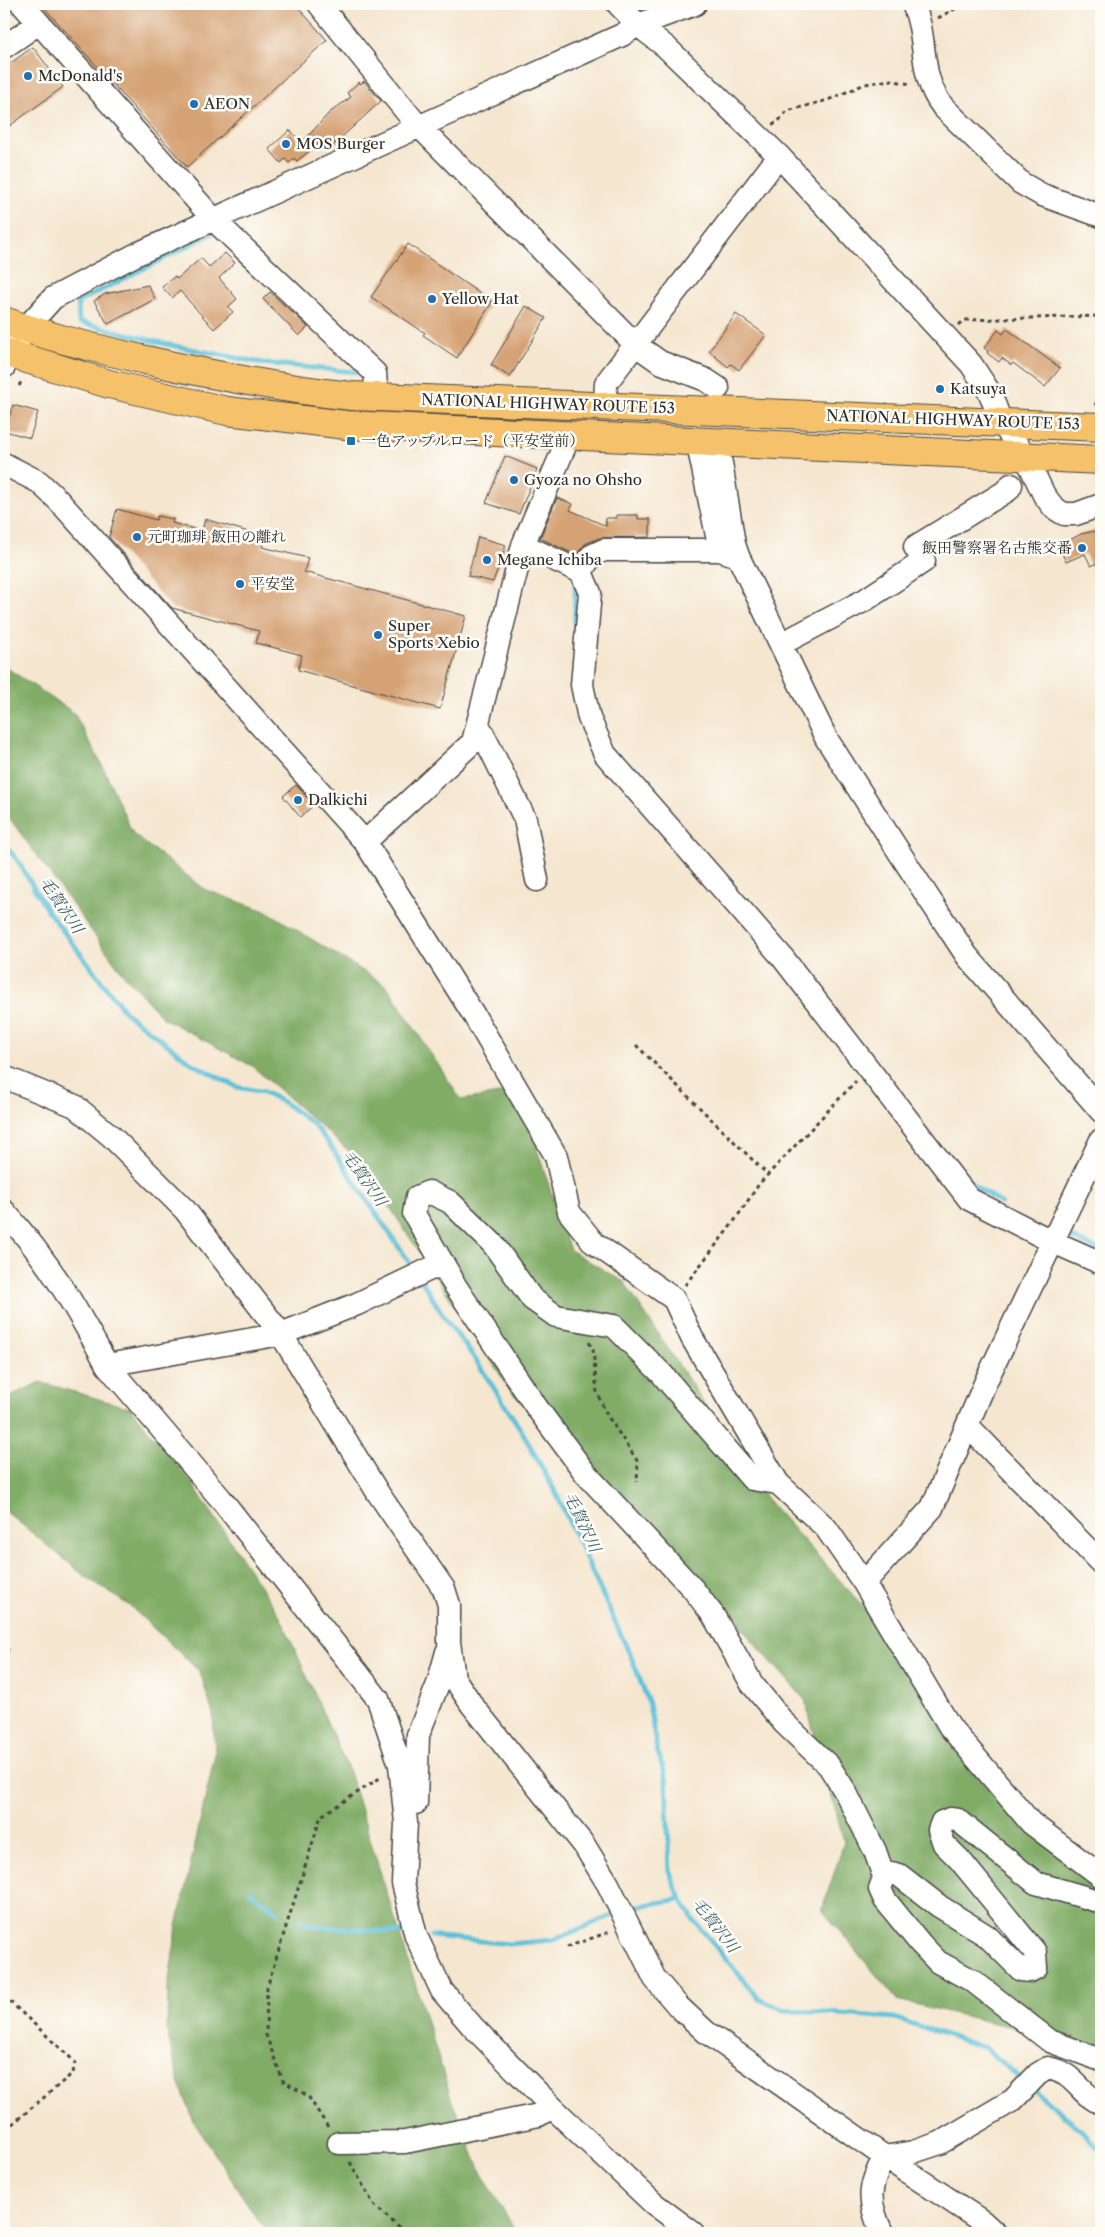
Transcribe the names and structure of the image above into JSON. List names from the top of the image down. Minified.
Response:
{"streets":{"highway":["NATIONAL HIGHWAY ROUTE 153"]},"water":["毛賀沢川"],"places":{"other":["McDonald's","AEON","MOS Burger","Yellow Hat","Katsuya","Gyoza no Ohsho","元町珈琲 飯田の離れ","飯田警察署名古熊交番","Megane Ichiba","平安堂","Super Sports Xebio","Dalkichi"],"transit":["一色アップルロード（平安堂前）"]}}
